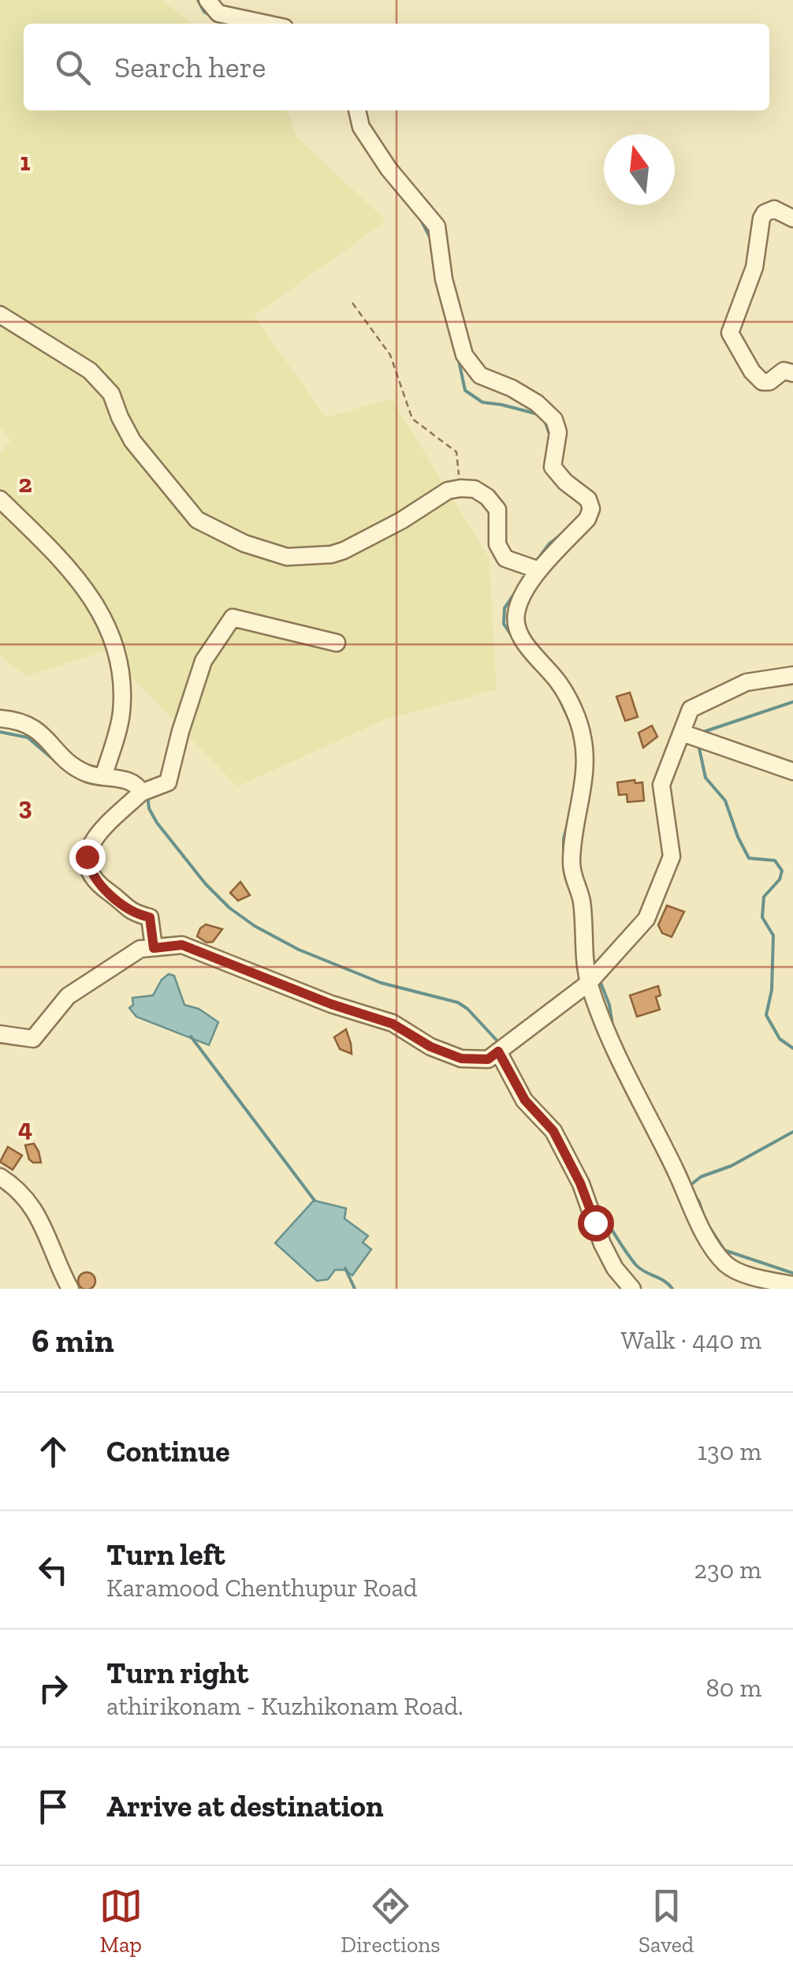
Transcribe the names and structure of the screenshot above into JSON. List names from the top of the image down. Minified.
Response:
{"north":"top","page":{"search":"Search here","heading":["6 min","Walk · 440 m"],"list":[["Continue","130 m"],["Turn left","Karamood Chenthupur Road","230 m"],["Turn right","athirikonam - Kuzhikonam Road.","80 m"],"Arrive at destination"],"nav":["Map","Directions","Saved"]},"grid":{"rows":["1","2","3","4"]}}
